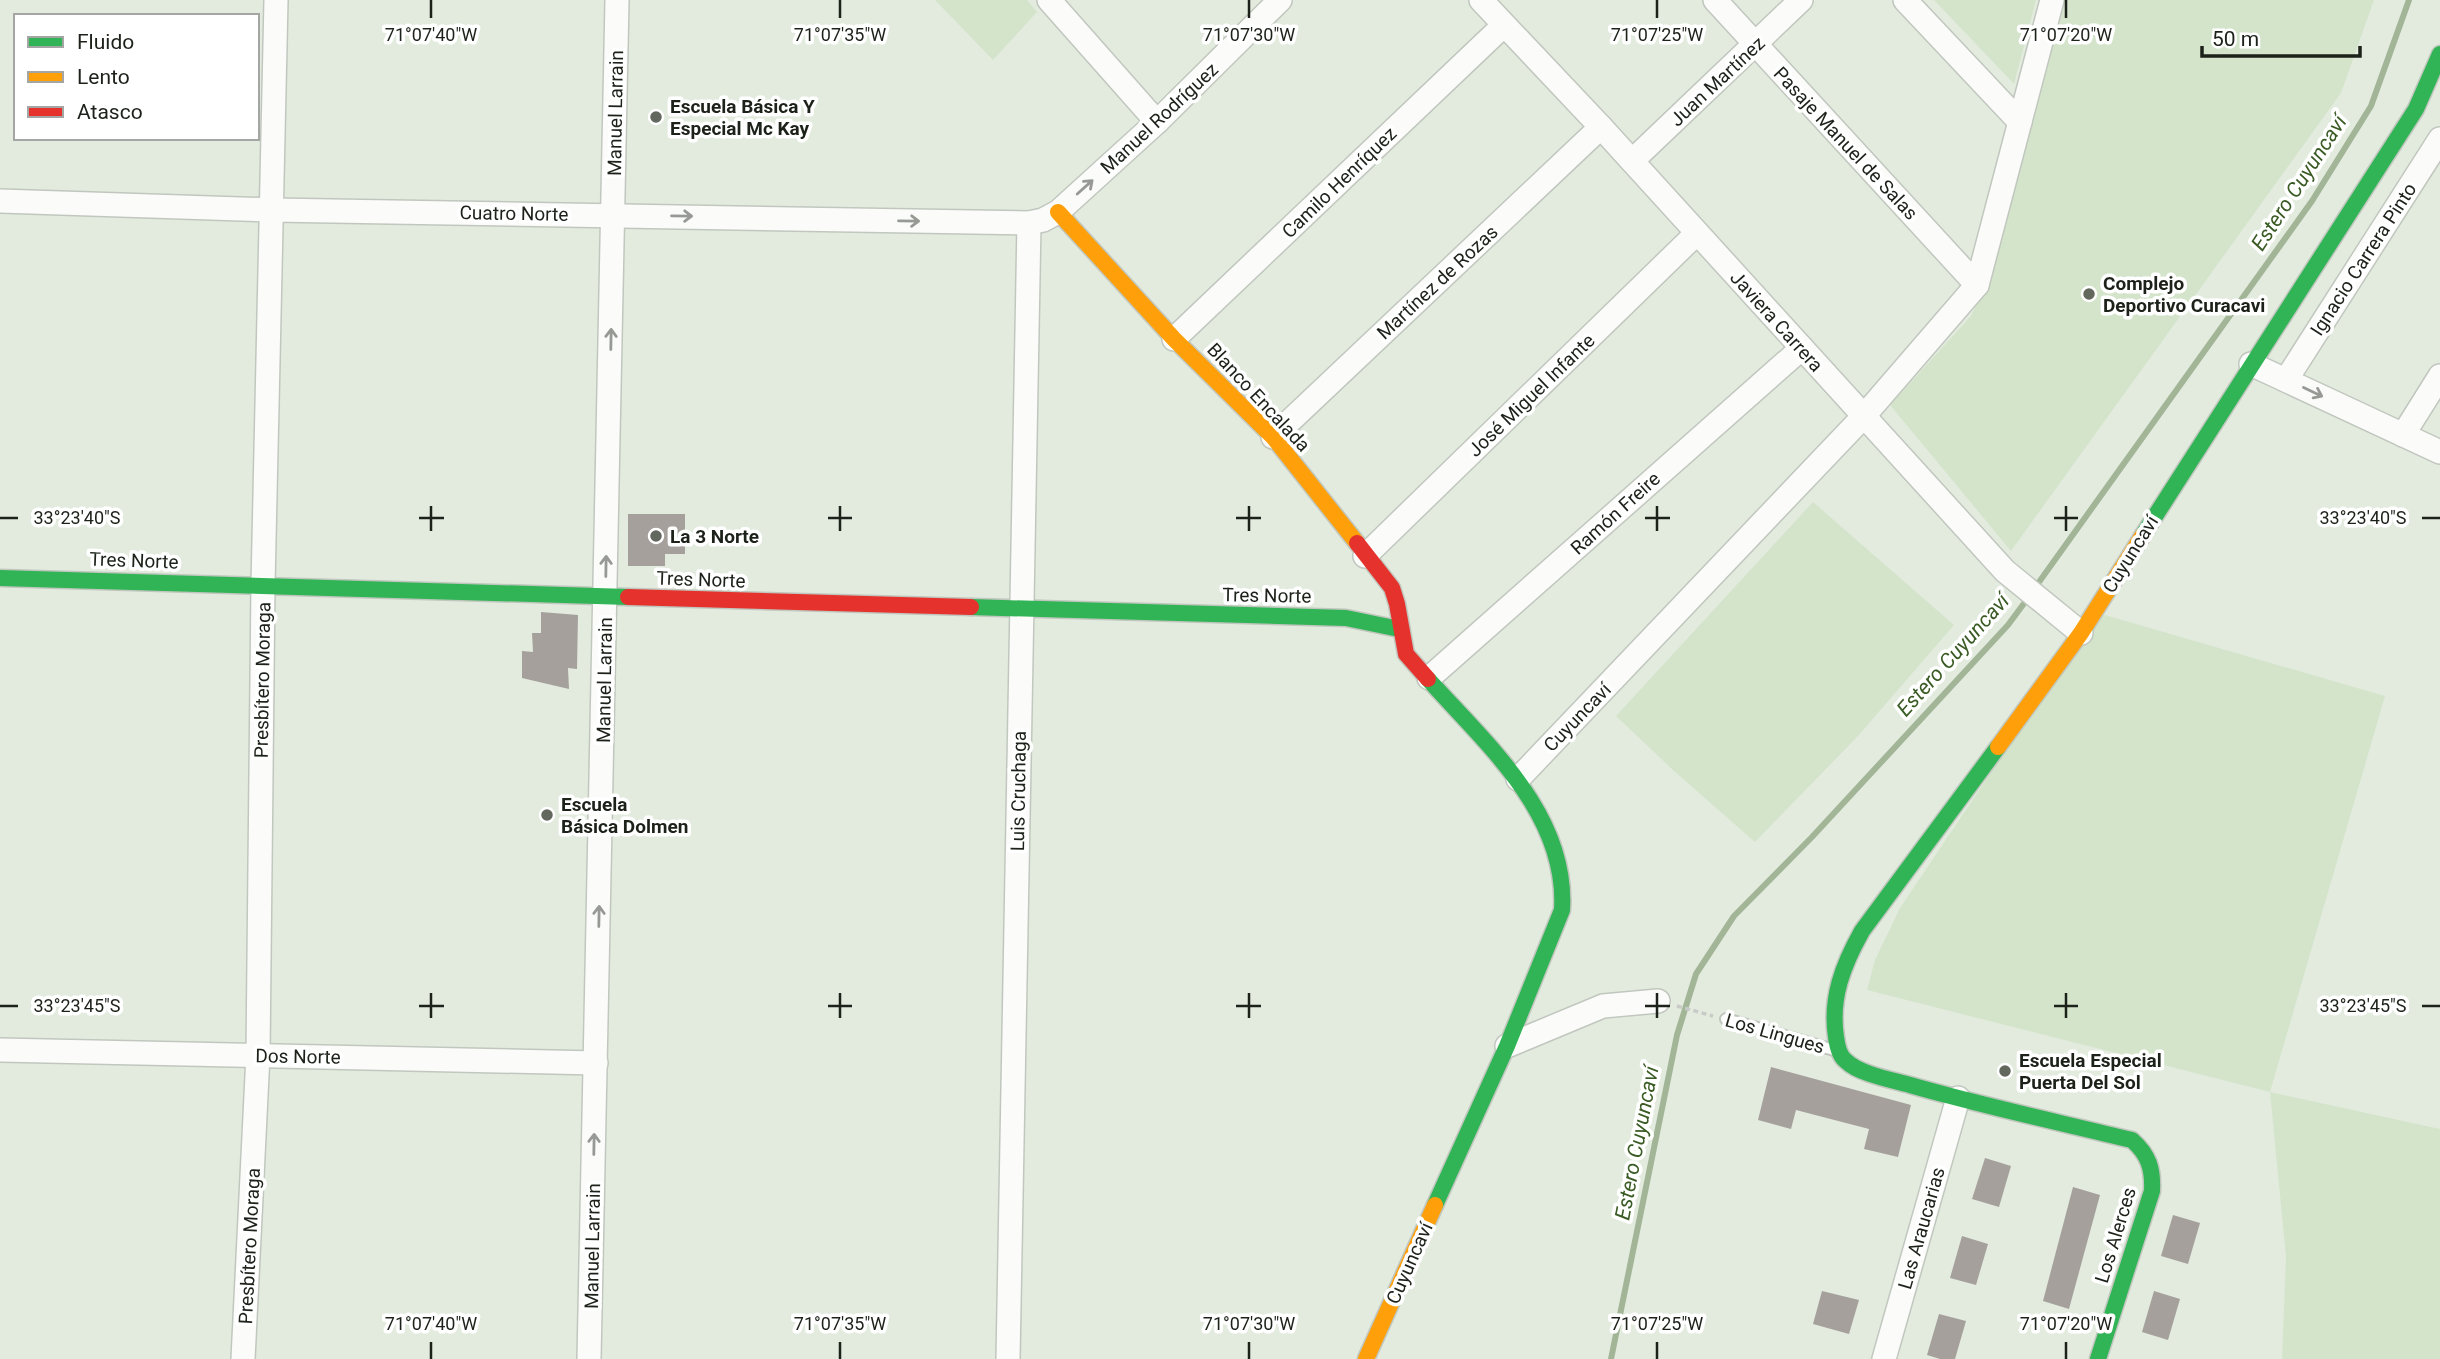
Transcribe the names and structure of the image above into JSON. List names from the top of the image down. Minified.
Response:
{"streets":{"street":["Juan Martínez","Manuel Larrain","Manuel Rodríguez","Pasaje Manuel de Salas","Camilo Henríquez","Cuatro Norte","Ignacio Carrera Pinto","Martínez de Rozas","Javiera Carrera","José Miguel Infante","Blanco Encalada","Ramón Freire","Cuyuncaví","Tres Norte","Presbítero Moraga","Luis Cruchaga","Los Lingues","Dos Norte","Las Araucarias","Los Alerces"]},"crossings":[["Juan Martínez","Pasaje Manuel de Salas"],["Juan Martínez","Javiera Carrera"],["Manuel Larrain","Cuatro Norte"],["Manuel Larrain","Tres Norte"],["Manuel Larrain","Dos Norte"],["Manuel Rodríguez","Cuatro Norte"],["Manuel Rodríguez","Blanco Encalada"],["Manuel Rodríguez","Luis Cruchaga"],["Pasaje Manuel de Salas","Cuyuncaví"],["Camilo Henríquez","Javiera Carrera"],["Camilo Henríquez","Blanco Encalada"],["Cuatro Norte","Presbítero Moraga"],["Cuatro Norte","Luis Cruchaga"],["Martínez de Rozas","Javiera Carrera"],["Martínez de Rozas","Blanco Encalada"],["Javiera Carrera","José Miguel Infante"],["Javiera Carrera","Ramón Freire"],["Javiera Carrera","Cuyuncaví"],["José Miguel Infante","Blanco Encalada"],["Blanco Encalada","Cuyuncaví"],["Blanco Encalada","Tres Norte"],["Ramón Freire","Cuyuncaví"],["Cuyuncaví","Tres Norte"],["Cuyuncaví","Los Lingues"],["Tres Norte","Presbítero Moraga"],["Tres Norte","Luis Cruchaga"],["Presbítero Moraga","Dos Norte"],["Los Lingues","Las Araucarias"],["Los Lingues","Los Alerces"]],"one_way":["Manuel Larrain","Manuel Rodríguez","Cuatro Norte"],"water":["Estero Cuyuncaví"],"places":["Escuela Básica Y Especial Mc Kay","Complejo Deportivo Curacavi","La 3 Norte","Escuela Básica Dolmen","Escuela Especial Puerta Del Sol"],"legend":["Fluido","Lento","Atasco"],"scale_bar":"50 m","coordinates":["71°07'40\"W","71°07'35\"W","71°07'30\"W","71°07'25\"W","71°07'20\"W","33°23'40\"S","33°23'45\"S"]}
